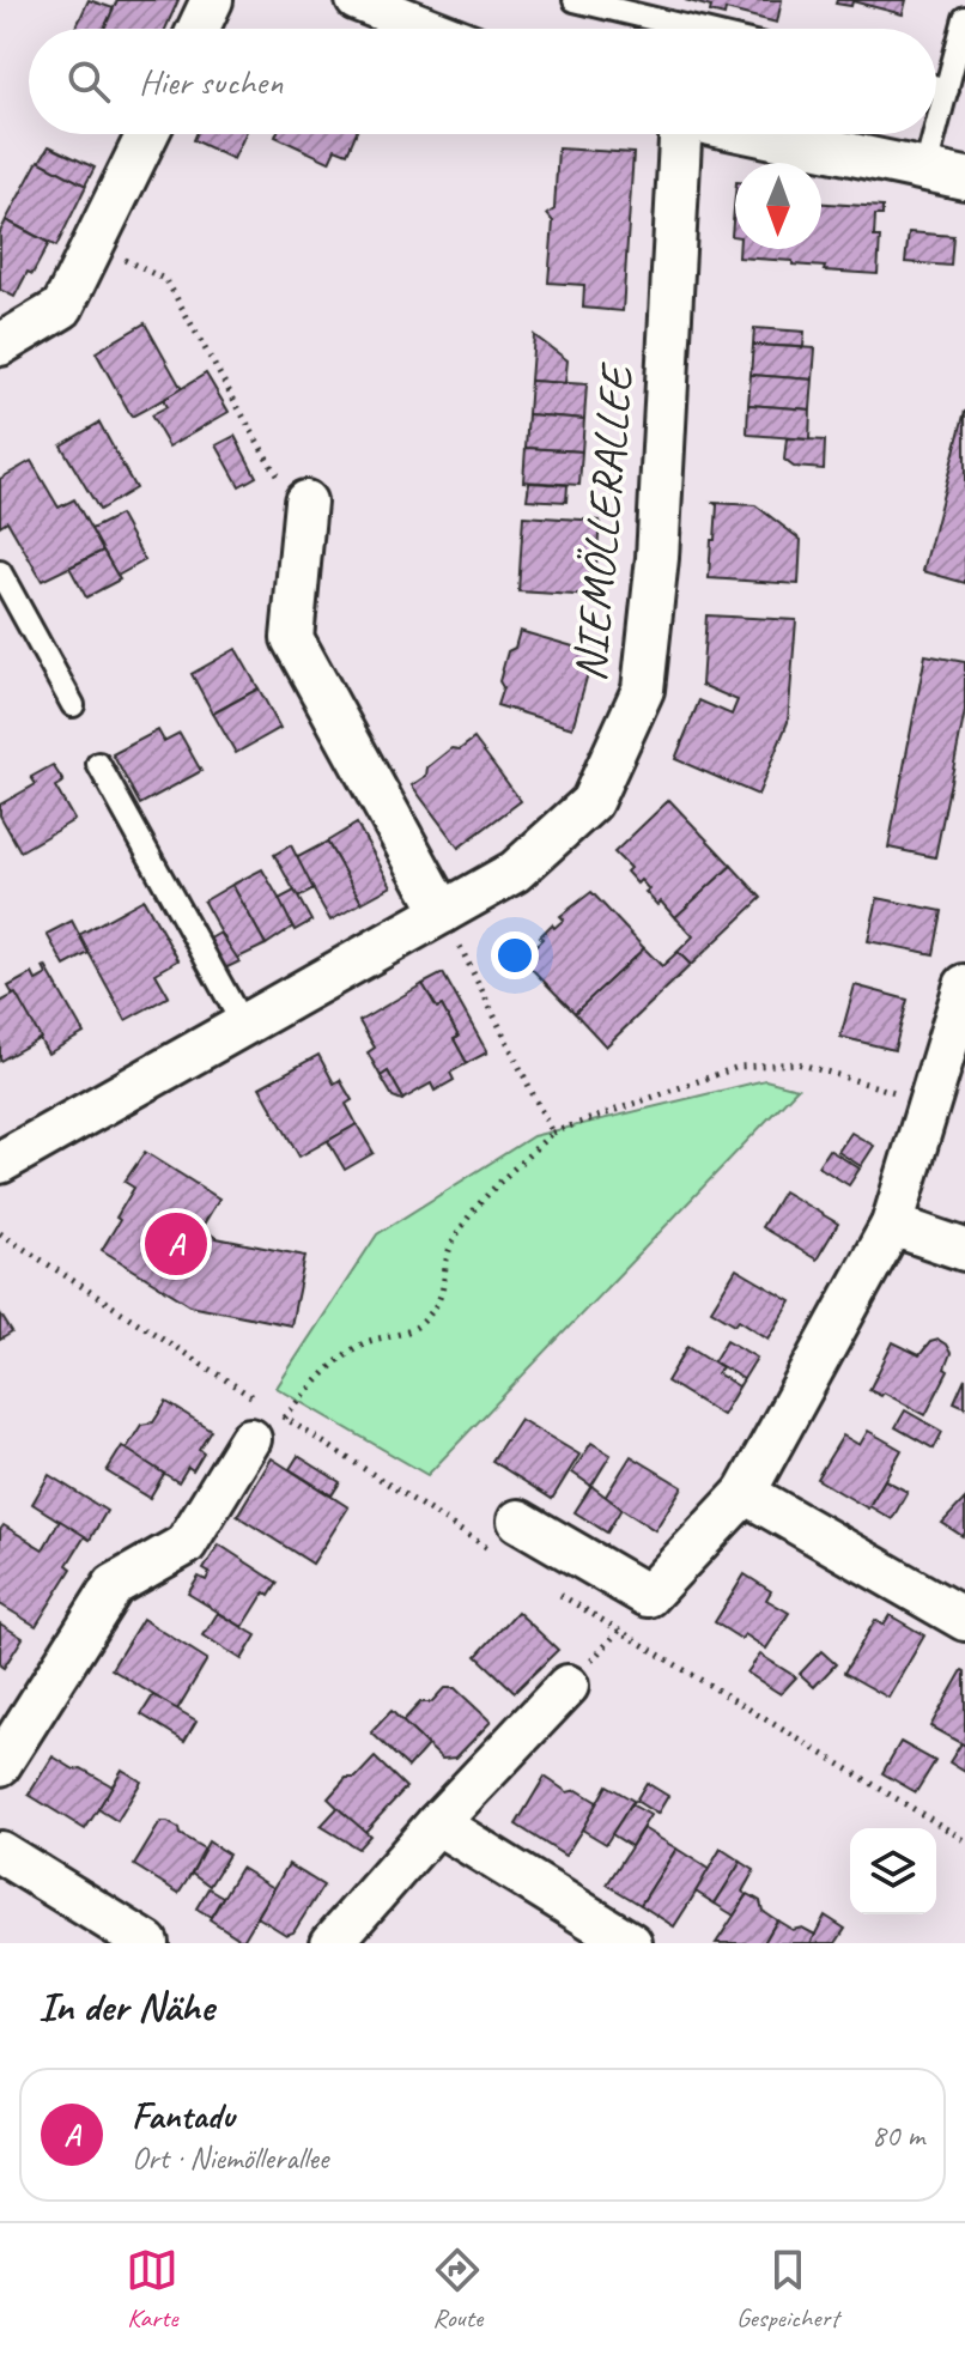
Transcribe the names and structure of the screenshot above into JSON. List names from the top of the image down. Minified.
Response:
{"streets":{"street":["NIEMÖLLERALLEE"]},"north":"bottom","page":{"search":"Hier suchen","pins":"A","heading":"In der Nähe","list":[{"mark":"A","name":"Fantadu","note":"Ort · Niemöllerallee","value":"80 m"}],"nav":["Karte","Route","Gespeichert"]}}
